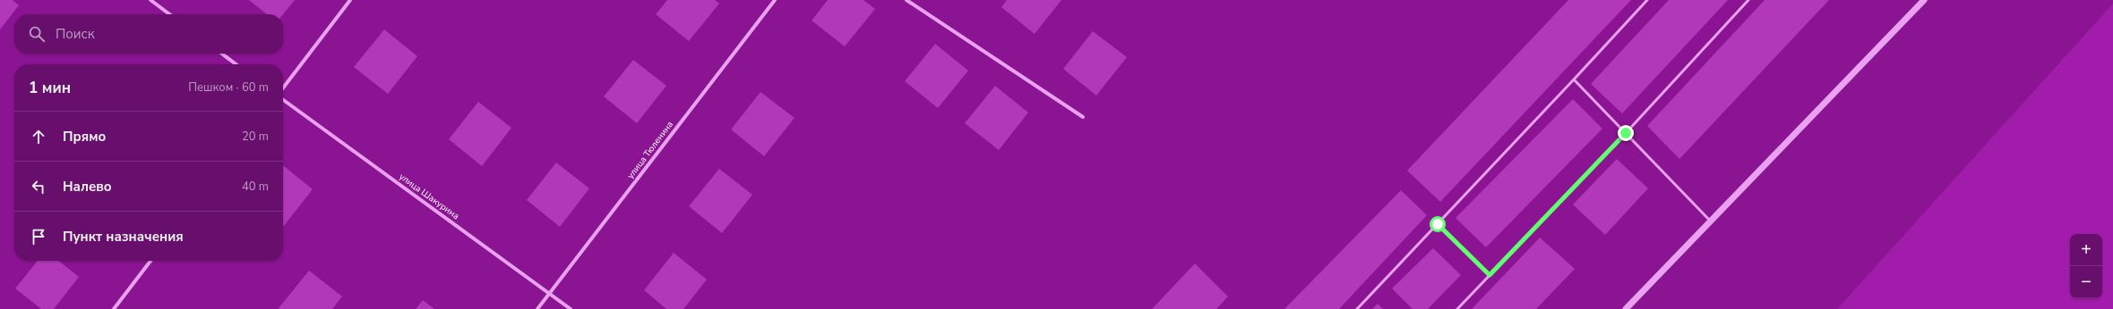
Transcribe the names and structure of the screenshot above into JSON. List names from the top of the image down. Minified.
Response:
{"streets":{"street":["улица Тюленина","улица Шакурина"]},"crossings":[["улица Тюленина","улица Шакурина"]],"page":{"search":"Поиск","heading":["1 мин","Пешком · 60 m"],"list":[["Прямо","20 m"],["Налево","40 m"],"Пункт назначения"],"map_buttons":["+","−"]}}
